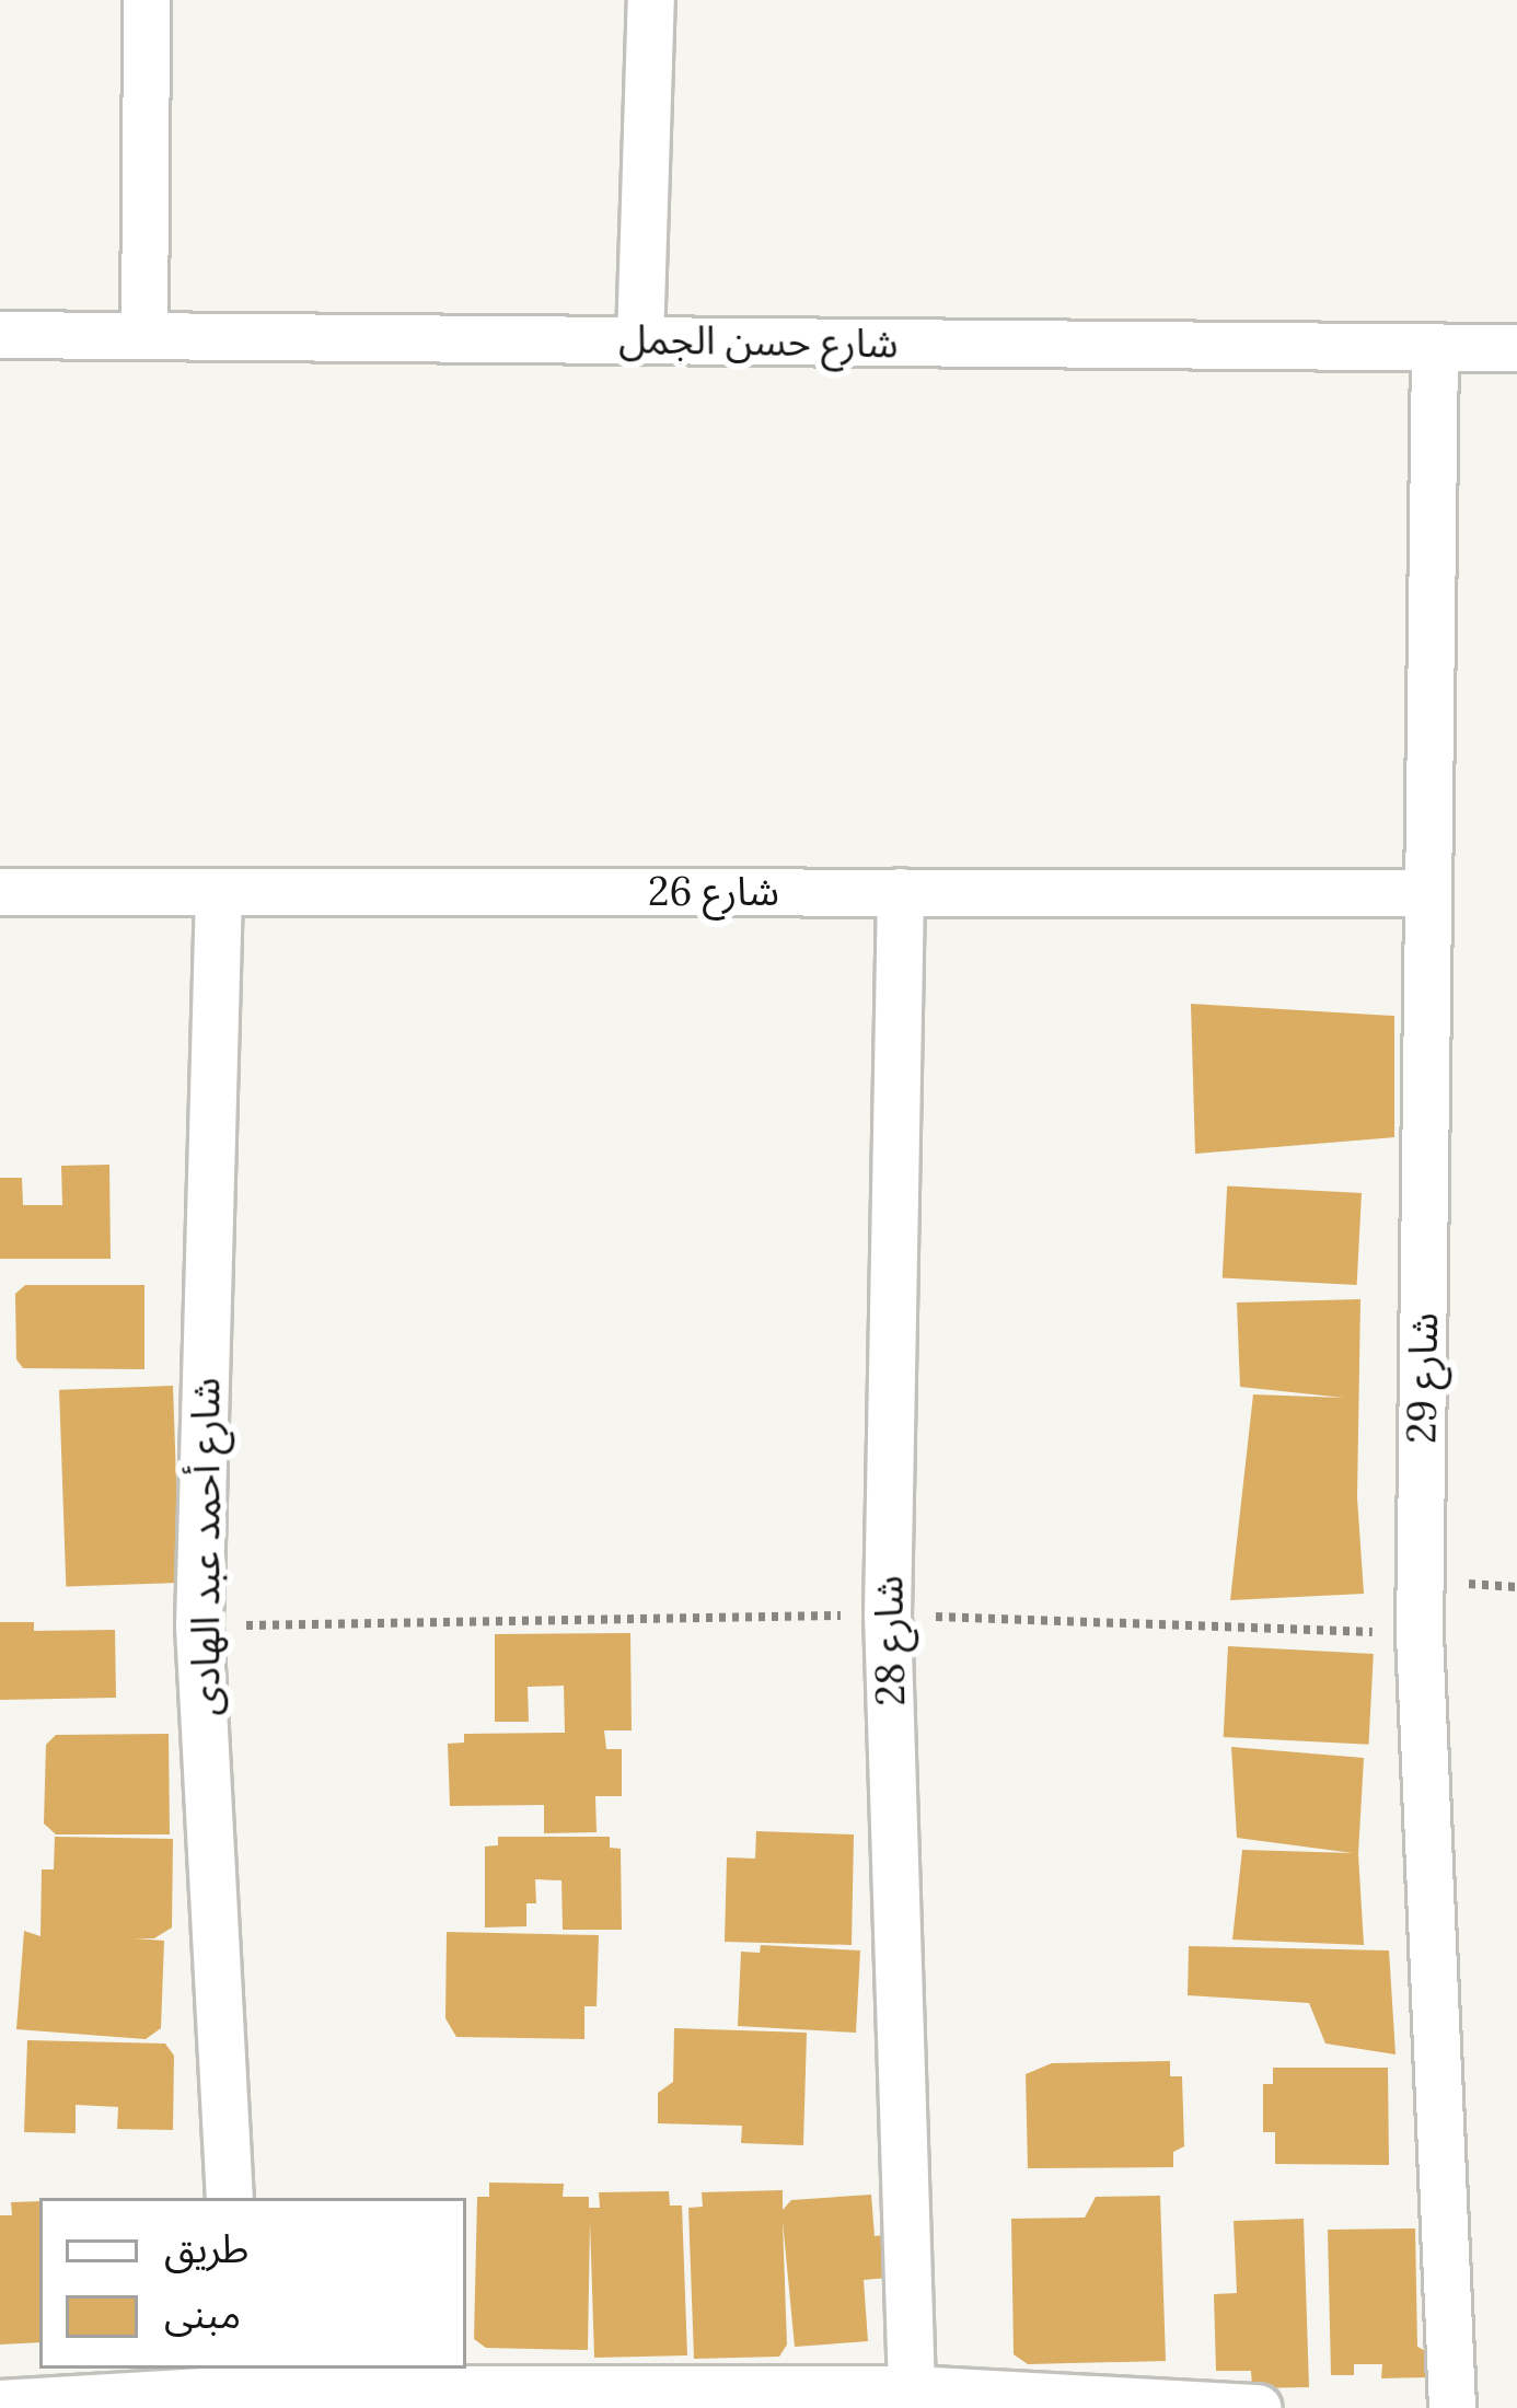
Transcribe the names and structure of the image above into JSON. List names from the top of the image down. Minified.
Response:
{"streets":{"street":["شارع حسن الجمل","شارع 26","شارع 29","شارع أحمد عبد الهادى","شارع 28"]},"crossings":[["شارع حسن الجمل","شارع 29"],["شارع 26","شارع 29"],["شارع 26","شارع أحمد عبد الهادى"],["شارع 26","شارع 28"]],"legend":["طريق","مبنى"]}
